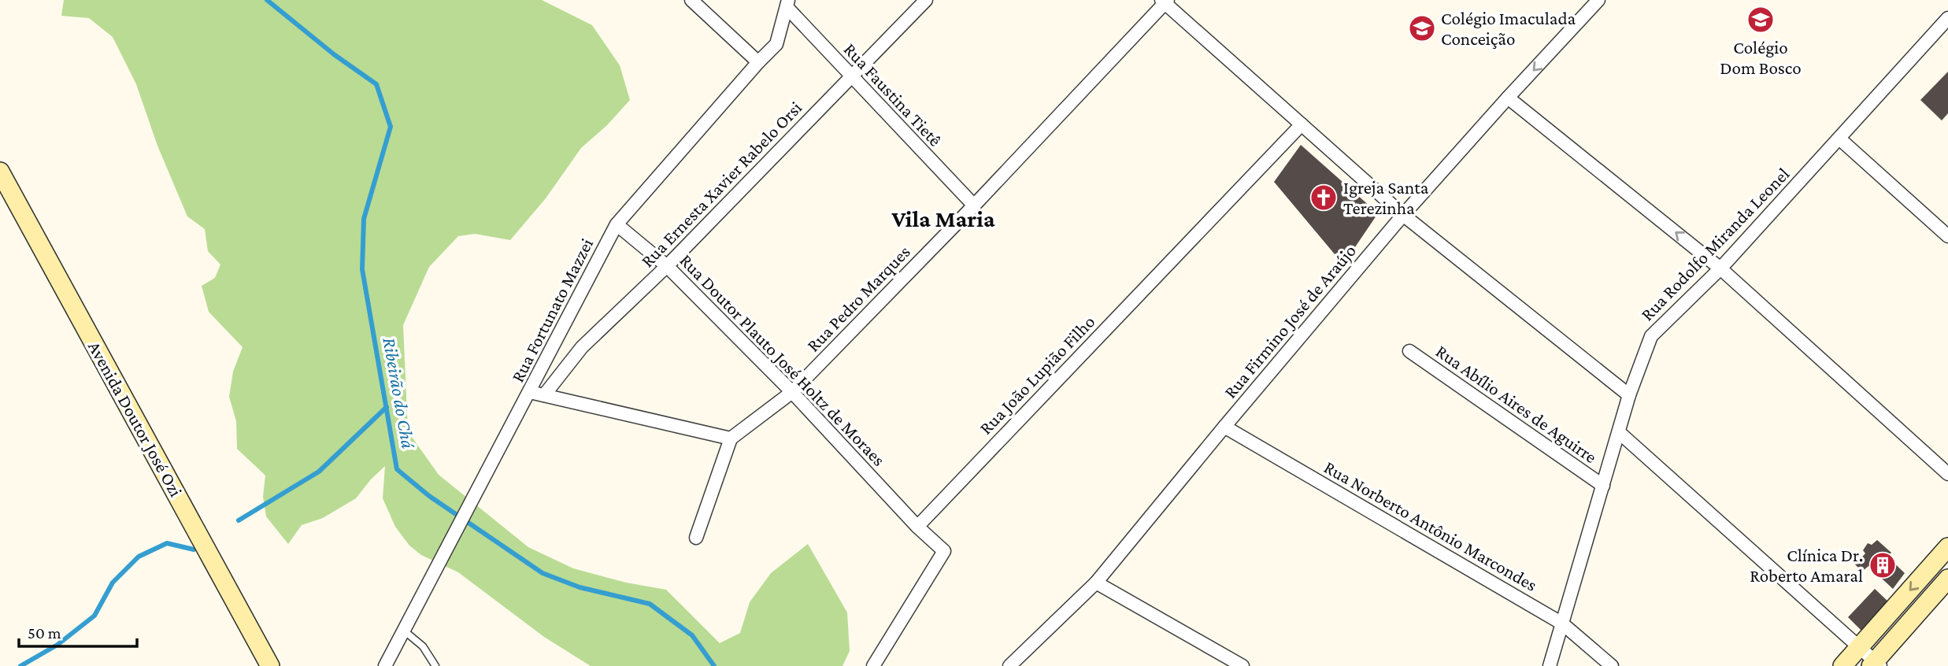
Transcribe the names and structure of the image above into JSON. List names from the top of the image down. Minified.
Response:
{"streets":{"main road":["Avenida Doutor José Ozi"],"street":["Rua Faustina Tietê","Rua Ernesta Xavier Rabelo Orsi","Rua Rodolfo Miranda Leonel","Rua Pedro Marques","Rua Fortunato Mazzei","Rua Firmino José de Araújo","Rua Doutor Plauto José Holtz de Moraes","Rua João Lupião Filho","Rua Abílio Aires de Aguirre","Rua Norberto Antônio Marcondes"]},"crossings":[["Rua Faustina Tietê","Rua Ernesta Xavier Rabelo Orsi"],["Rua Faustina Tietê","Rua Pedro Marques"],["Rua Faustina Tietê","Rua Fortunato Mazzei"],["Rua Ernesta Xavier Rabelo Orsi","Rua Doutor Plauto José Holtz de Moraes"],["Rua Rodolfo Miranda Leonel","Rua Abílio Aires de Aguirre"],["Rua Rodolfo Miranda Leonel","Rua Norberto Antônio Marcondes"],["Rua Pedro Marques","Rua Doutor Plauto José Holtz de Moraes"],["Rua Fortunato Mazzei","Rua Doutor Plauto José Holtz de Moraes"],["Rua Firmino José de Araújo","Rua Norberto Antônio Marcondes"],["Rua Doutor Plauto José Holtz de Moraes","Rua João Lupião Filho"]],"districts":["Vila Maria"],"water":["Ribeirão do Chá"],"places":{"school or university":["Colégio Dom Bosco","Colégio Imaculada Conceição"],"church":["Igreja Santa Terezinha"],"building":["Clínica Dr. Roberto Amaral"]},"scale_bar":"50 m"}
